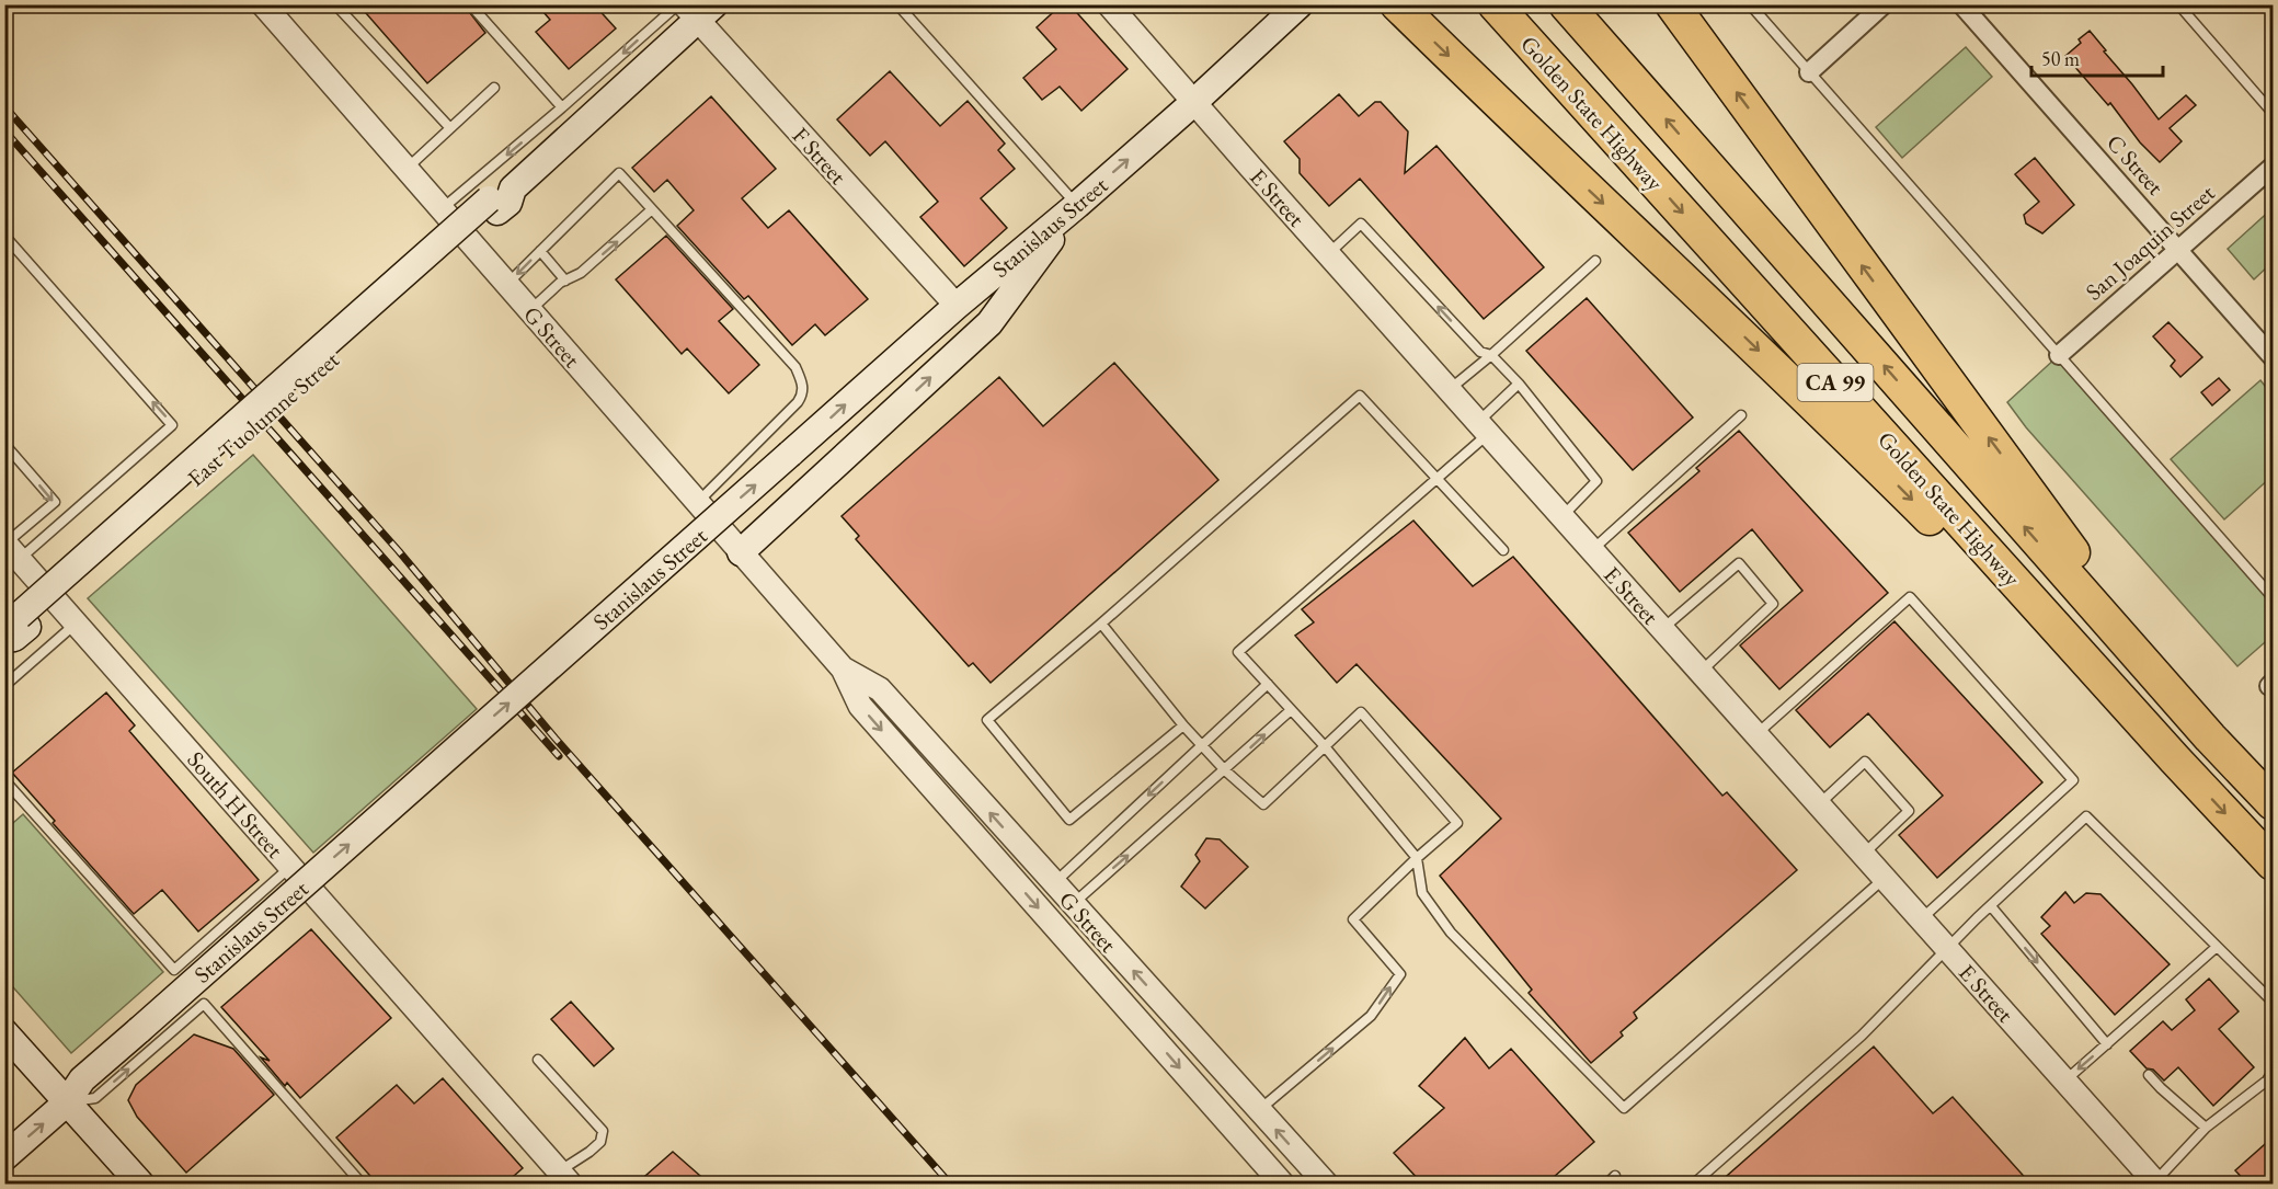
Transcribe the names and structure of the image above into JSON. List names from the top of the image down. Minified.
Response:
{"streets":{"highway":["Golden State Highway","CA 99"],"main road":["Stanislaus Street","East Tuolumne Street"],"street":["F Street","C Street","E Street","San Joaquin Street","G Street","South H Street"]},"crossings":[["F Street","Stanislaus Street"],["F Street","East Tuolumne Street"],["C Street","San Joaquin Street"],["E Street","Stanislaus Street"]],"one_way":["Stanislaus Street"],"scale_bar":"50 m"}
